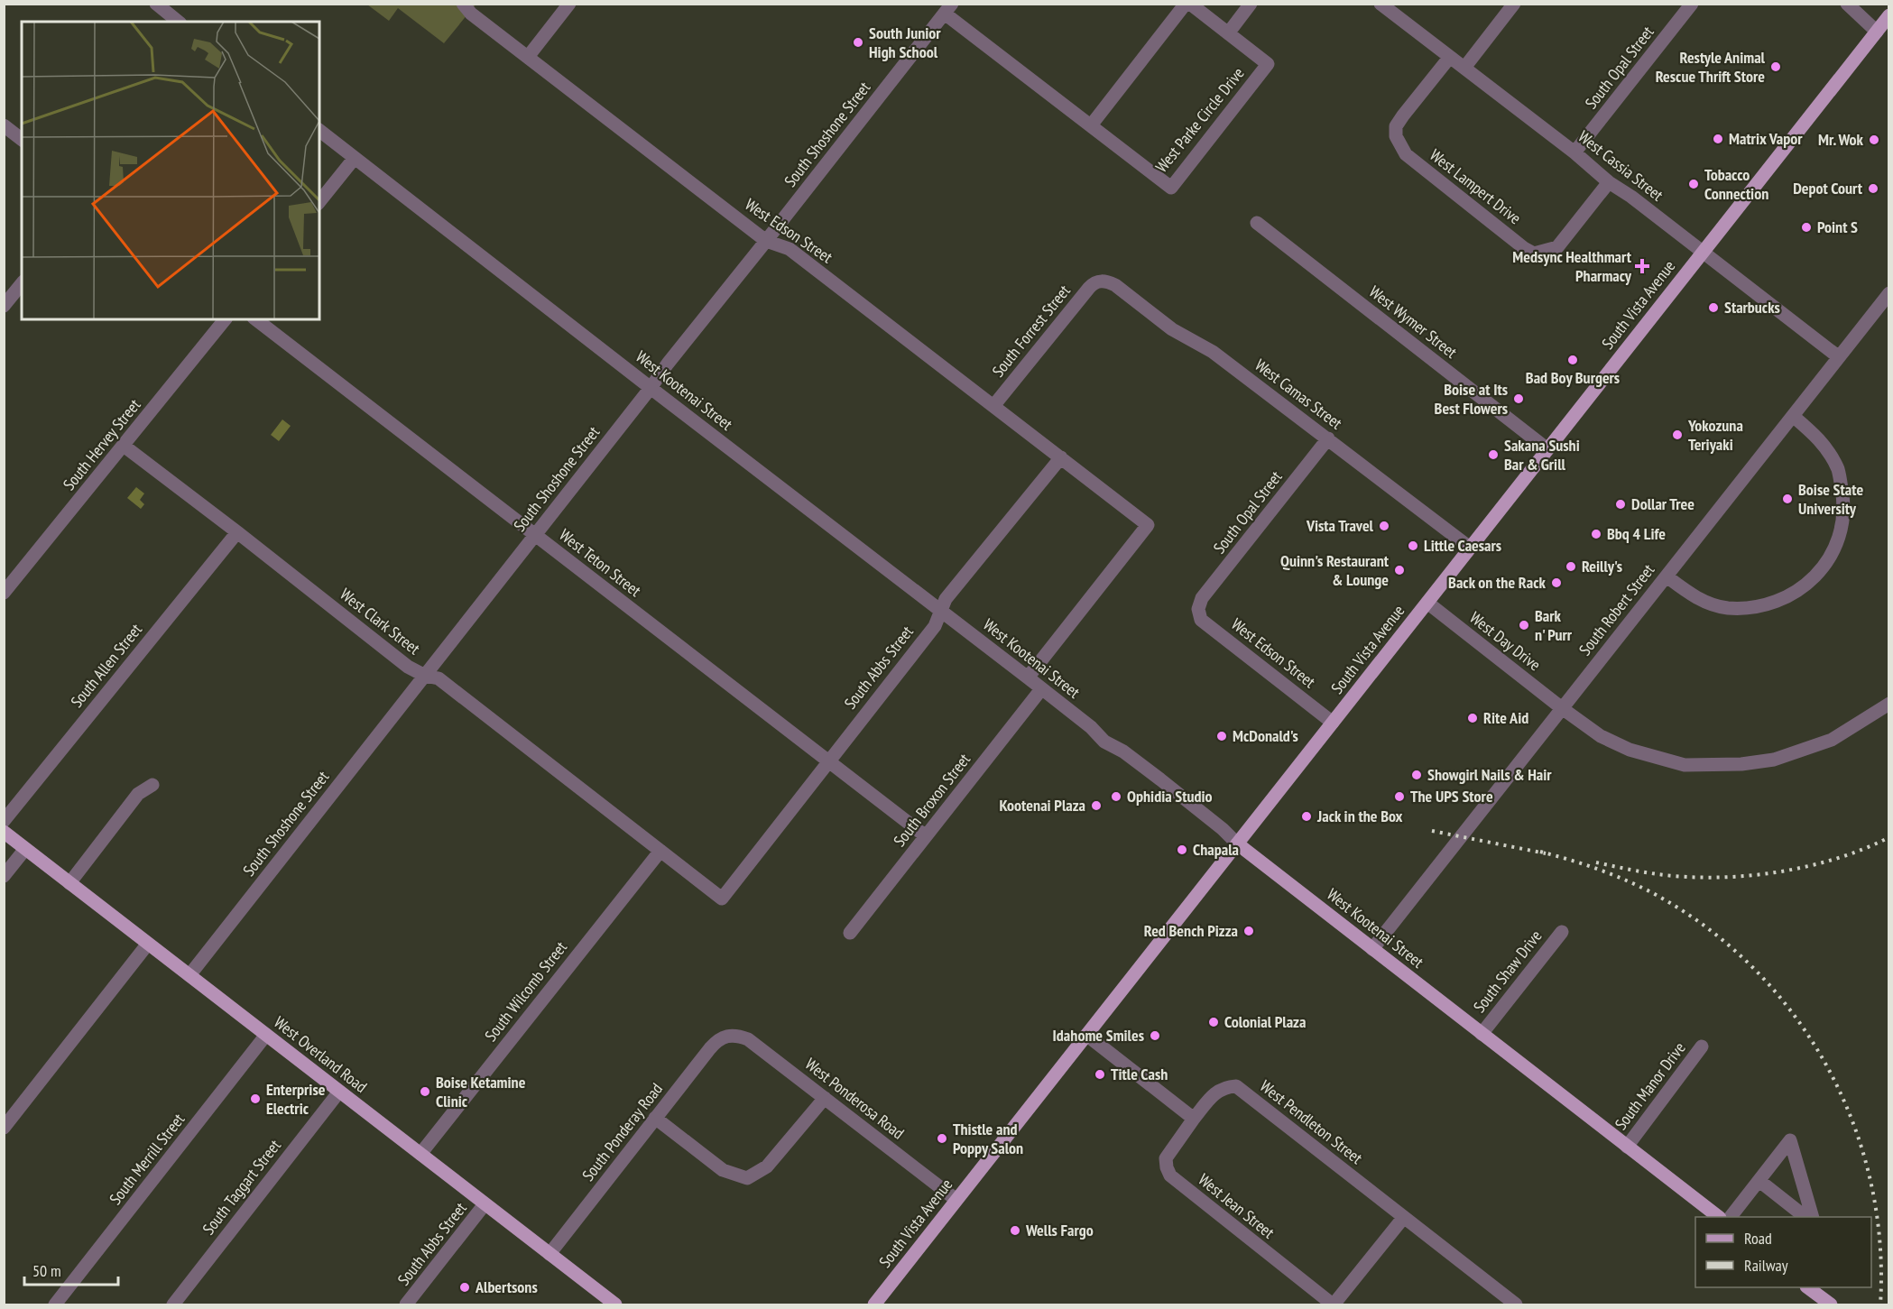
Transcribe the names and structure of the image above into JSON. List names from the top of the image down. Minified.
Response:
{"streets":{"main road":["South Vista Avenue","West Kootenai Street","West Overland Road"],"street":["South Opal Street","West Parke Circle Drive","South Shoshone Street","West Cassia Street","West Lampert Drive","West Edson Street","West Wymer Street","South Forrest Street","West Camas Street","South Hervey Street","West Teton Street","South Robert Street","West Clark Street","West Day Drive","South Allen Street","South Abbs Street","South Broxon Street","South Shaw Drive","South Wilcomb Street","South Manor Drive","West Ponderosa Road","West Pendleton Street","South Ponderay Road","South Merrill Street","South Taggart Street","West Jean Street"]},"crossings":[["South Opal Street","West Cassia Street"],["South Opal Street","West Edson Street"],["South Opal Street","West Camas Street"],["West Parke Circle Drive","South Shoshone Street"],["South Shoshone Street","West Edson Street"],["South Shoshone Street","West Kootenai Street"],["South Shoshone Street","West Teton Street"],["South Shoshone Street","West Clark Street"],["South Shoshone Street","West Overland Road"],["West Cassia Street","West Lampert Drive"],["West Cassia Street","South Vista Avenue"],["West Cassia Street","South Robert Street"],["West Edson Street","South Vista Avenue"],["West Edson Street","South Forrest Street"],["West Edson Street","West Kootenai Street"],["West Edson Street","South Abbs Street"],["South Vista Avenue","West Wymer Street"],["South Vista Avenue","West Kootenai Street"],["South Vista Avenue","West Camas Street"],["South Vista Avenue","West Day Drive"],["South Vista Avenue","West Ponderosa Road"],["South Forrest Street","West Camas Street"],["West Kootenai Street","South Robert Street"],["West Kootenai Street","South Abbs Street"],["West Kootenai Street","South Broxon Street"],["West Kootenai Street","South Shaw Drive"],["West Kootenai Street","South Manor Drive"],["South Hervey Street","West Clark Street"],["West Teton Street","South Abbs Street"],["West Teton Street","South Broxon Street"],["South Robert Street","West Day Drive"],["West Clark Street","South Allen Street"],["West Clark Street","South Abbs Street"],["West Clark Street","South Wilcomb Street"],["South Abbs Street","West Overland Road"],["South Wilcomb Street","West Overland Road"],["West Overland Road","South Ponderay Road"],["West Overland Road","South Merrill Street"],["West Overland Road","South Taggart Street"],["West Ponderosa Road","South Ponderay Road"],["West Pendleton Street","West Jean Street"]],"places":{"other":["South Junior High School","Restyle Animal Rescue Thrift Store","Matrix Vapor","Mr. Wok","Tobacco Connection","Depot Court","Point S","Starbucks","Bad Boy Burgers","Boise at Its Best Flowers","Yokozuna Teriyaki","Sakana Sushi Bar & Grill","Boise State University","Dollar Tree","Vista Travel","Bbq 4 Life","Little Caesars","Reilly's","Quinn's Restaurant & Lounge","Back on the Rack","Bark n' Purr","Rite Aid","McDonald's","Showgirl Nails & Hair","Ophidia Studio","The UPS Store","Kootenai Plaza","Jack in the Box","Chapala","Red Bench Pizza","Colonial Plaza","Idahome Smiles","Title Cash","Boise Ketamine Clinic","Enterprise Electric","Thistle and Poppy Salon","Wells Fargo","Albertsons"],"health":["Medsync Healthmart Pharmacy"]},"legend":["Road","Railway"],"scale_bar":"50 m"}
